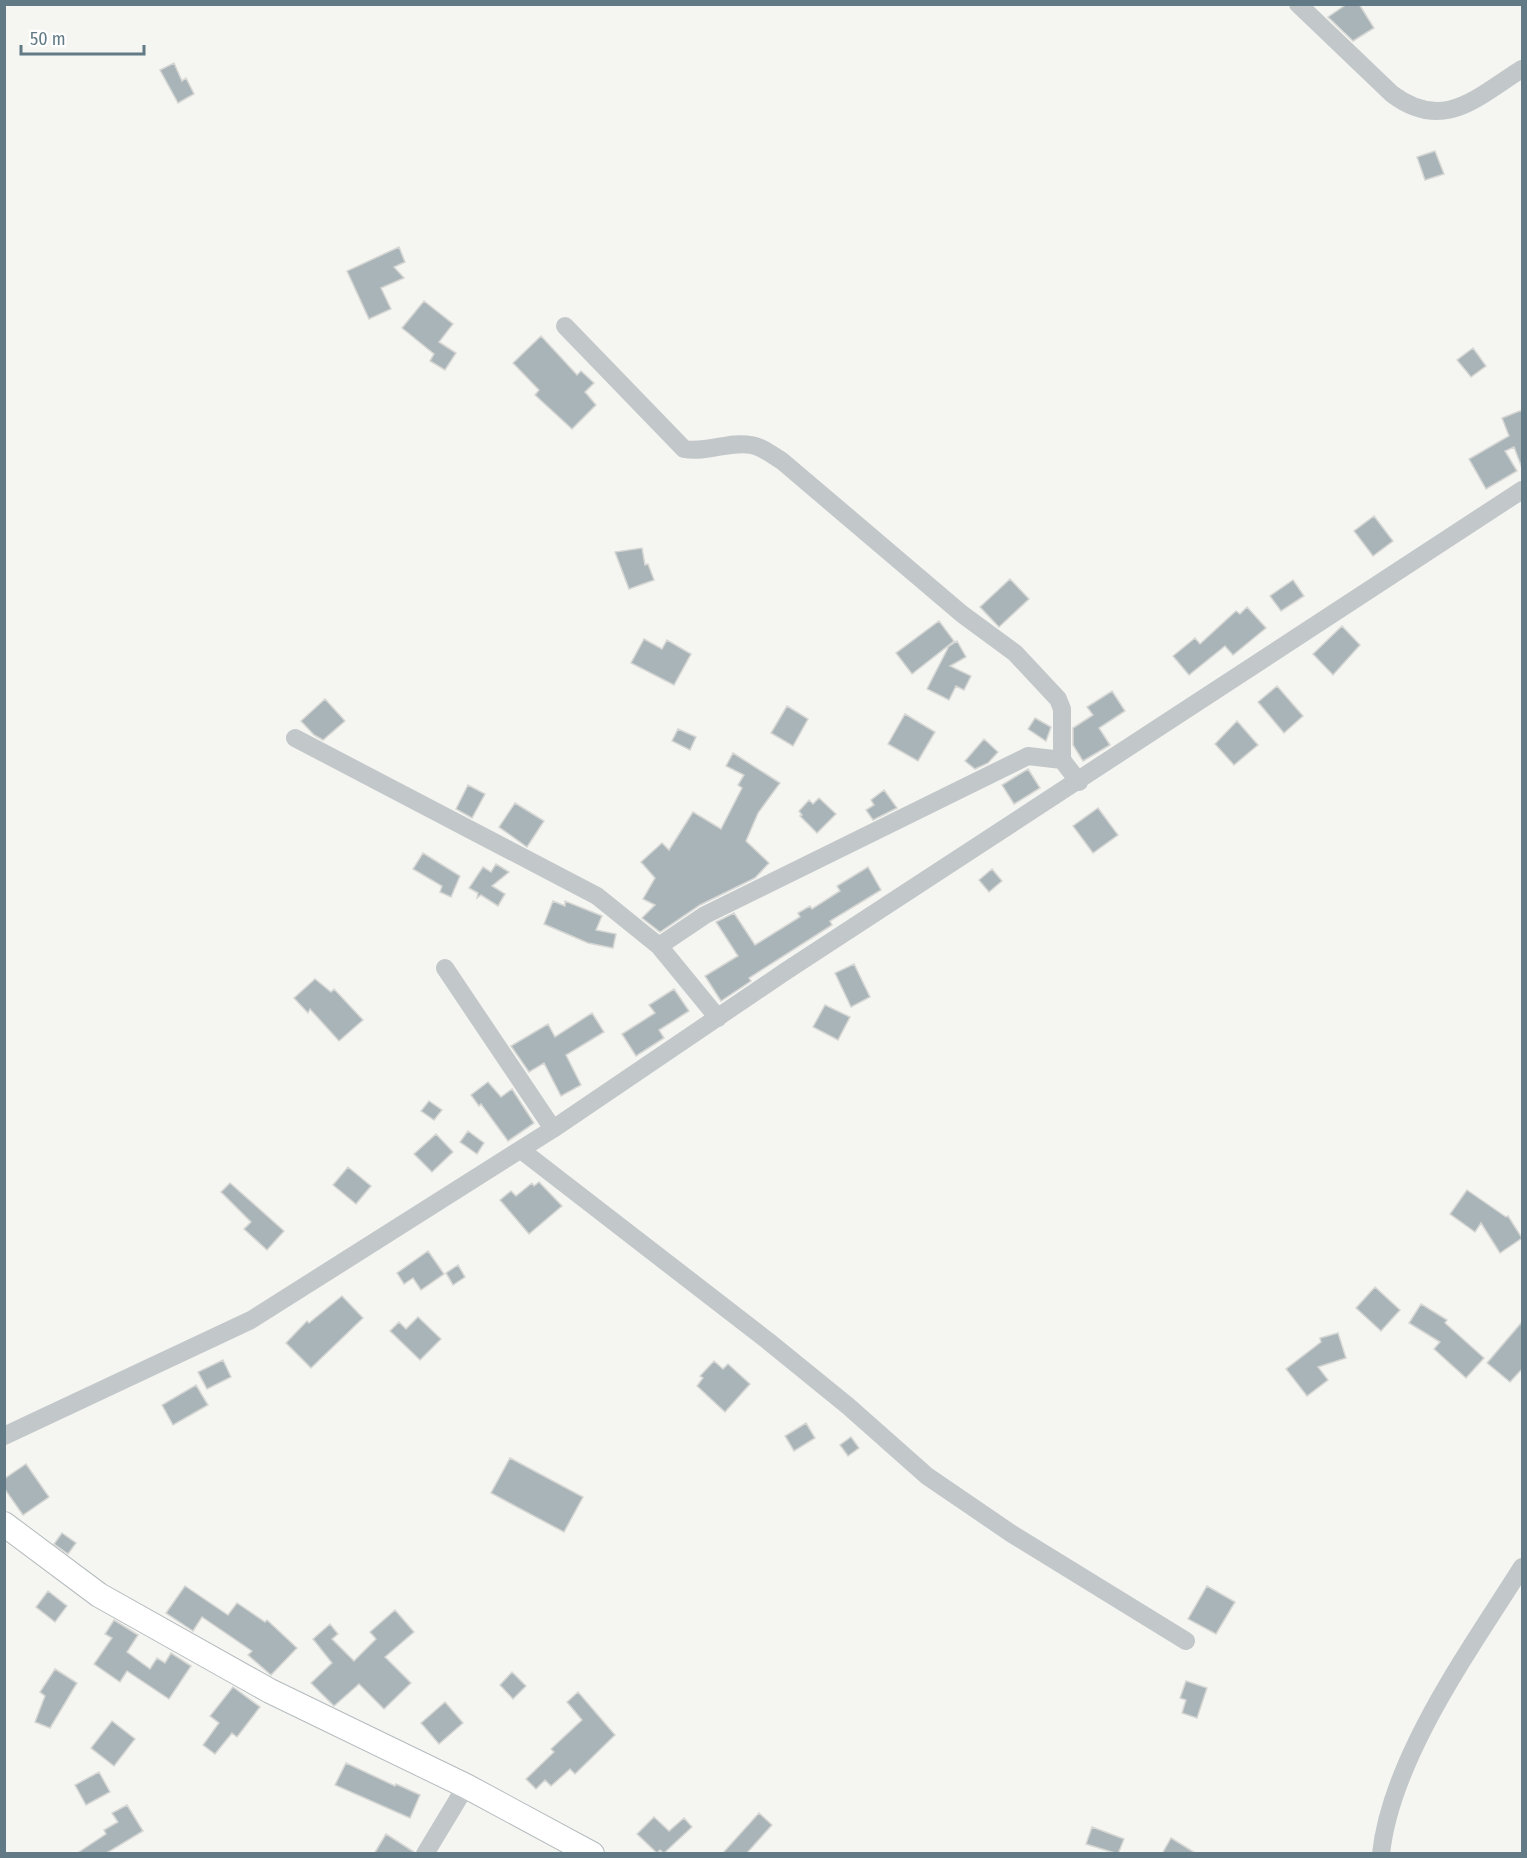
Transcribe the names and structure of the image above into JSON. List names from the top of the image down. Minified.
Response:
{"scale_bar":"50 m"}
